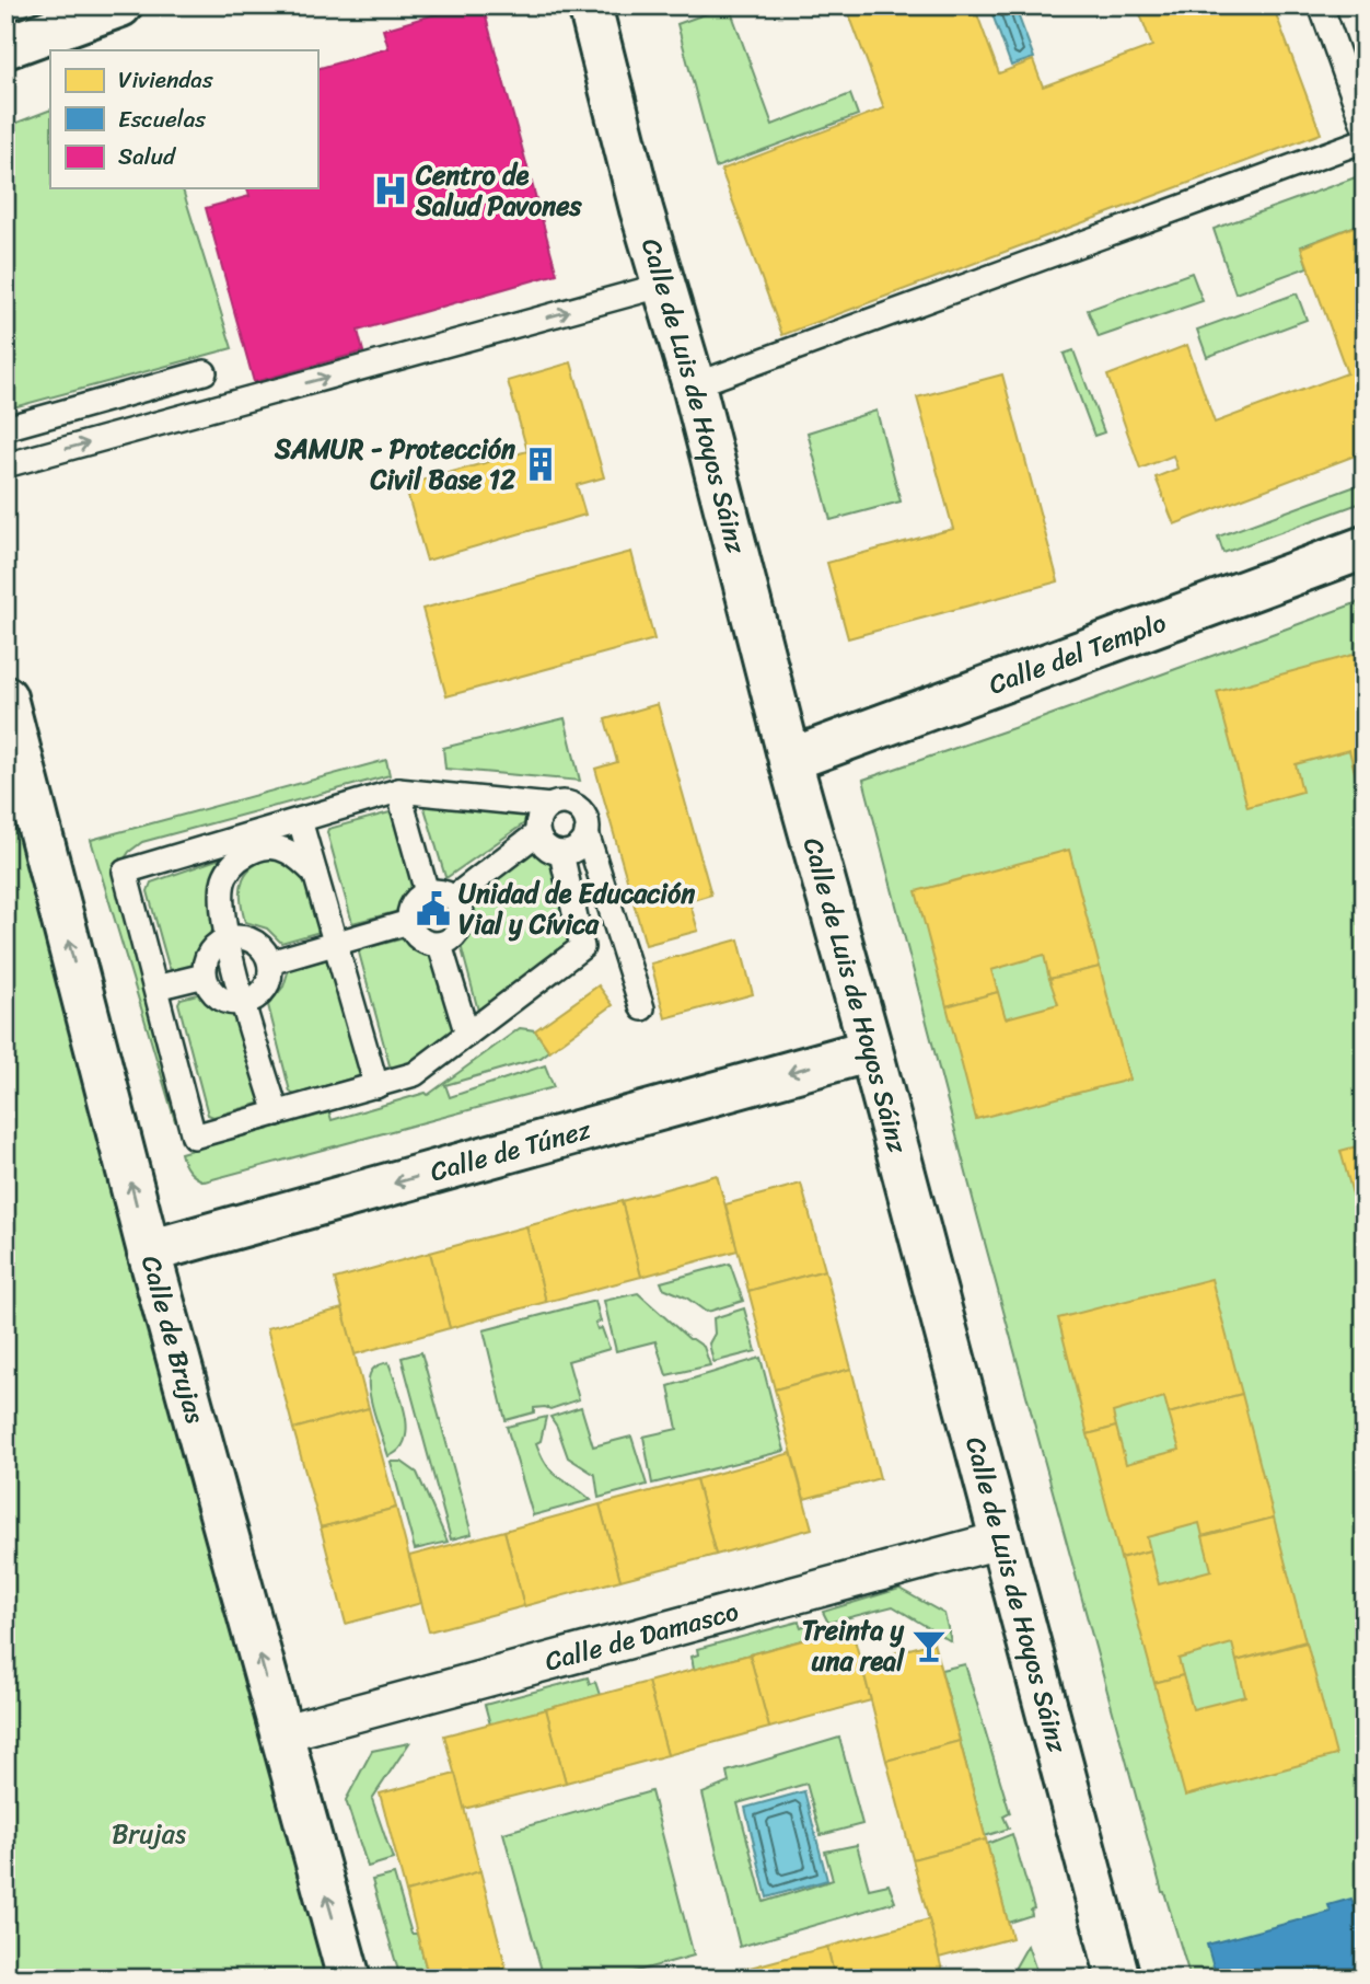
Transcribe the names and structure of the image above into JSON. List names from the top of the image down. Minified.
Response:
{"streets":{"street":["Calle de Luis de Hoyos Sáinz","Calle del Templo","Calle de Túnez","Calle de Brujas","Calle de Damasco"]},"crossings":[["Calle de Luis de Hoyos Sáinz","Calle del Templo"],["Calle de Luis de Hoyos Sáinz","Calle de Túnez"],["Calle de Luis de Hoyos Sáinz","Calle de Damasco"],["Calle de Túnez","Calle de Brujas"],["Calle de Brujas","Calle de Damasco"]],"one_way":["Calle de Túnez","Calle de Brujas"],"parks":["Brujas"],"places":{"hospital":["Centro de Salud Pavones"],"building":["SAMUR - Protección Civil Base 12"],"public building":["Unidad de Educación Vial y Cívica"],"bar":["Treinta y una real"]},"legend":["Viviendas","Escuelas","Salud"]}
